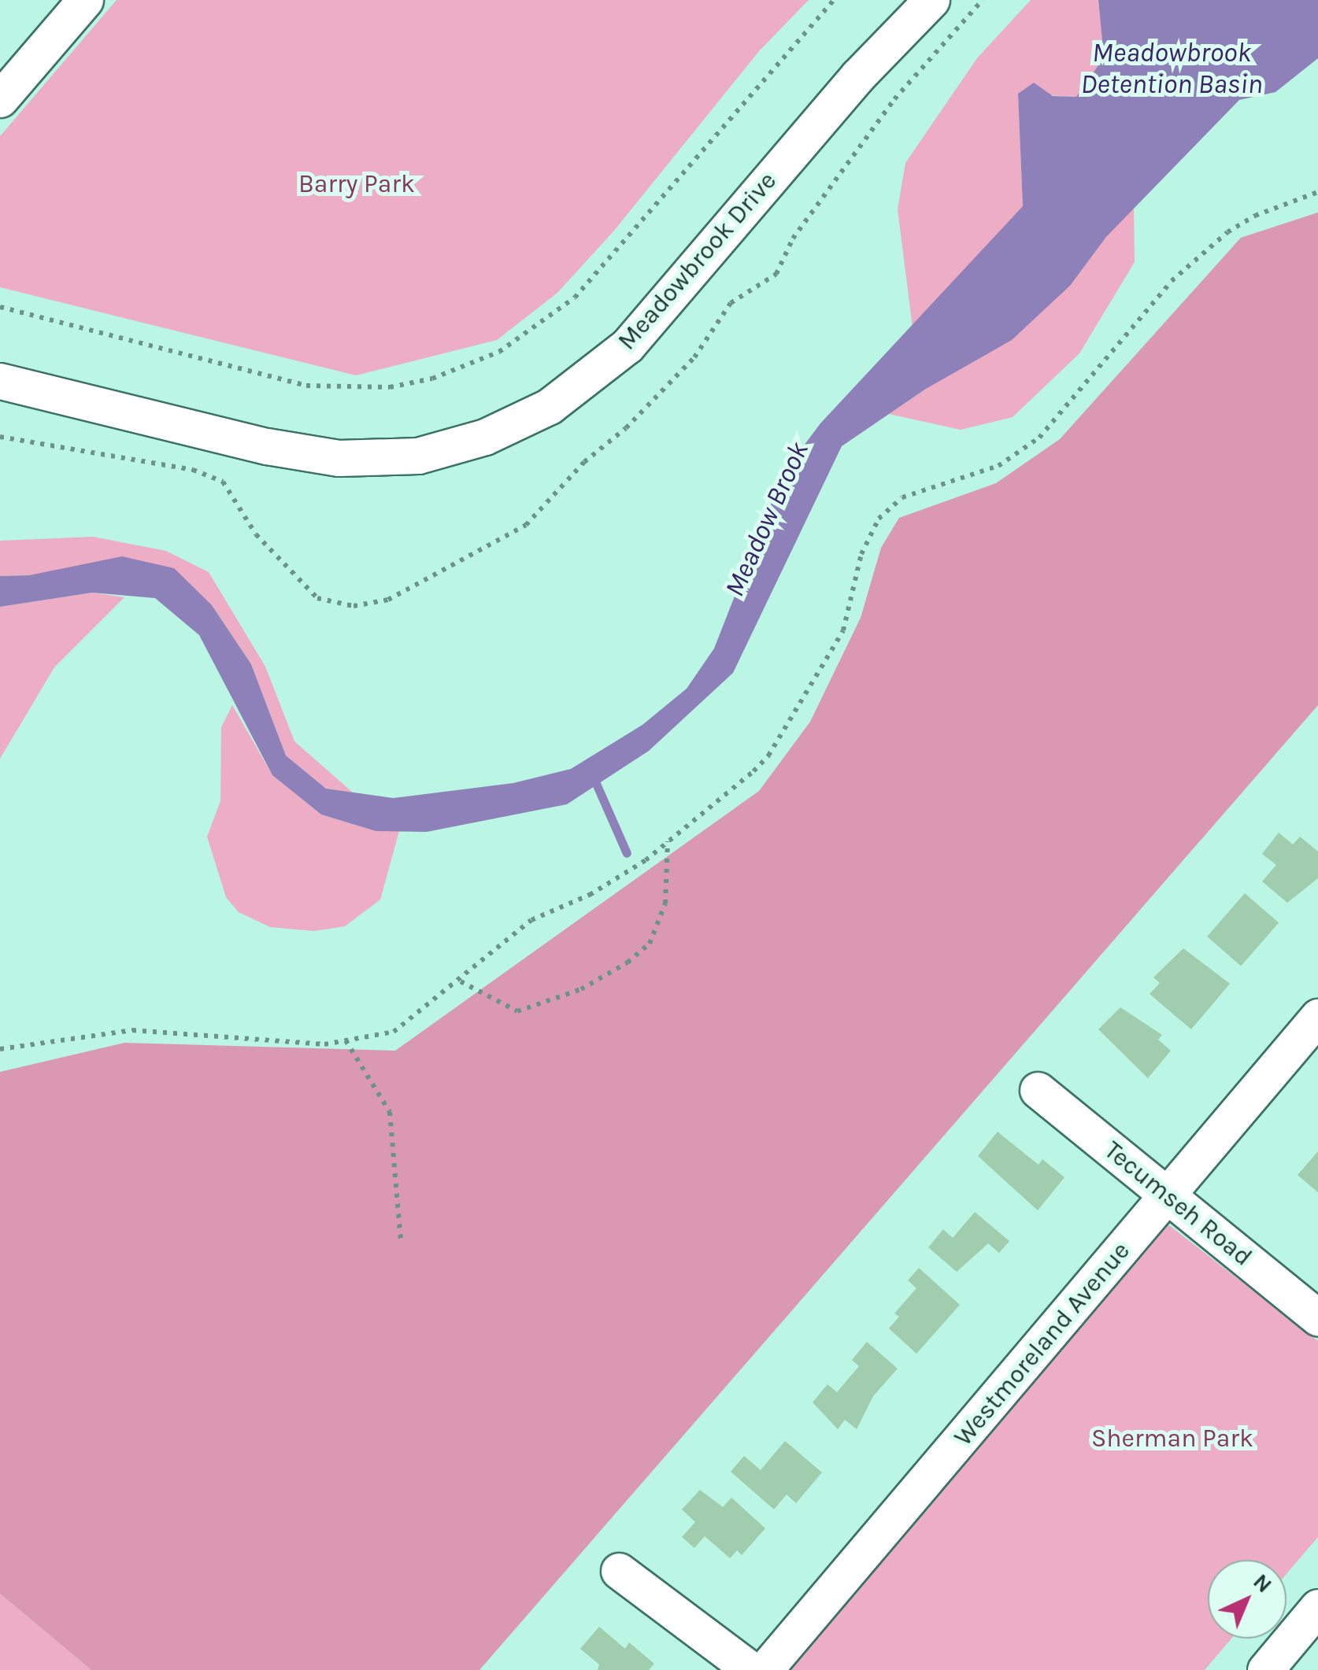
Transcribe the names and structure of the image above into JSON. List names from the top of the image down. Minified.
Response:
{"streets":{"street":["Meadowbrook Drive","Tecumseh Road","Westmoreland Avenue"]},"crossings":[["Tecumseh Road","Westmoreland Avenue"]],"water":["Meadowbrook Detention Basin","Meadow Brook"],"parks":["Barry Park","Sherman Park"],"north":"top right"}
